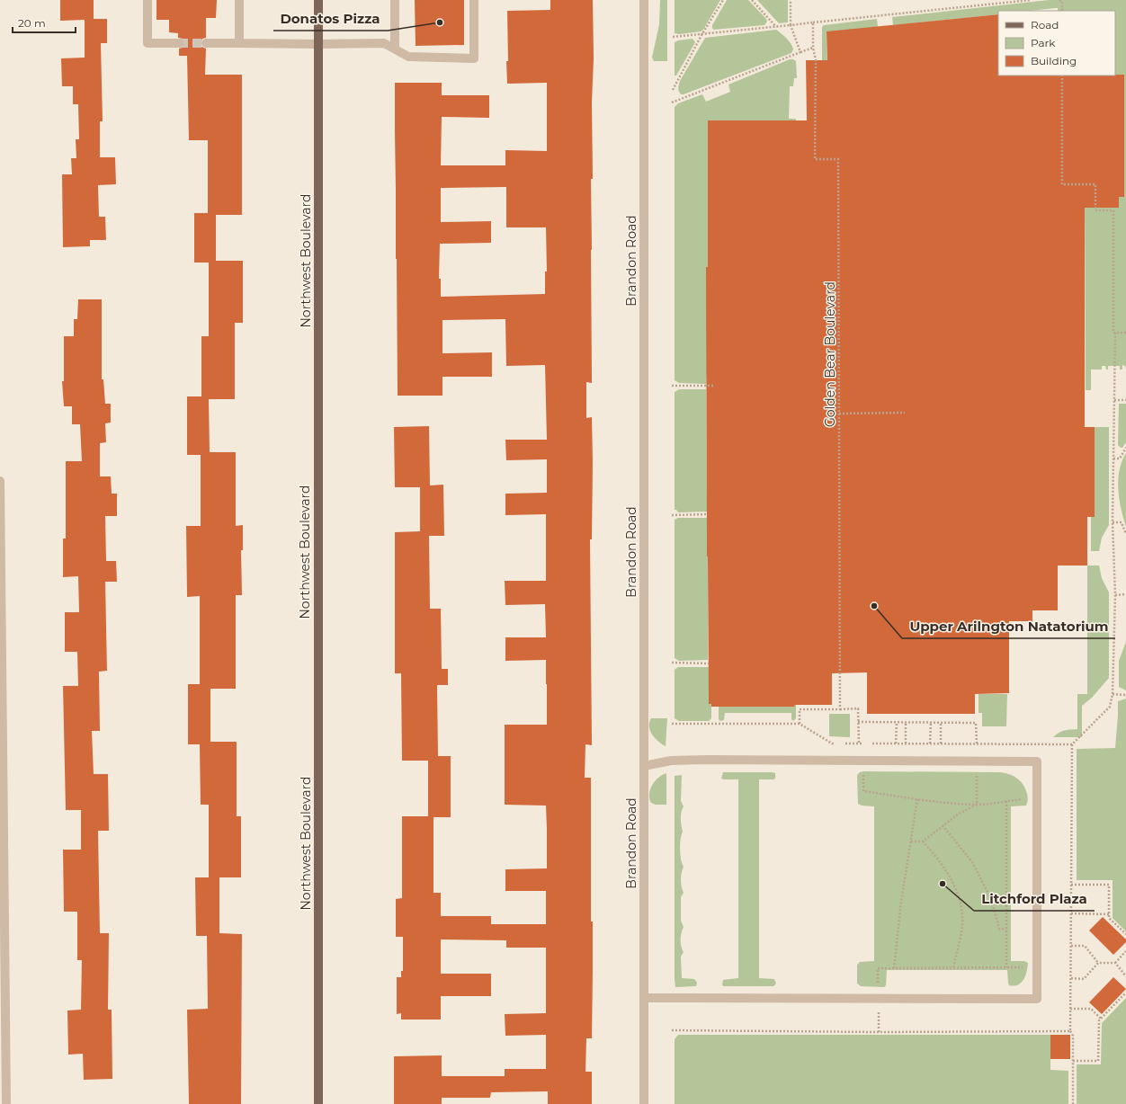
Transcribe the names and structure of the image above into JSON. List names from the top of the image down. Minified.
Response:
{"streets":{"main road":["Northwest Boulevard"],"street":["Brandon Road"],"path":["Golden Bear Boulevard"]},"places":["Donatos Pizza","Upper Arilngton Natatorium","Litchford Plaza"],"legend":["Road","Park","Building"],"scale_bar":"20 m"}
